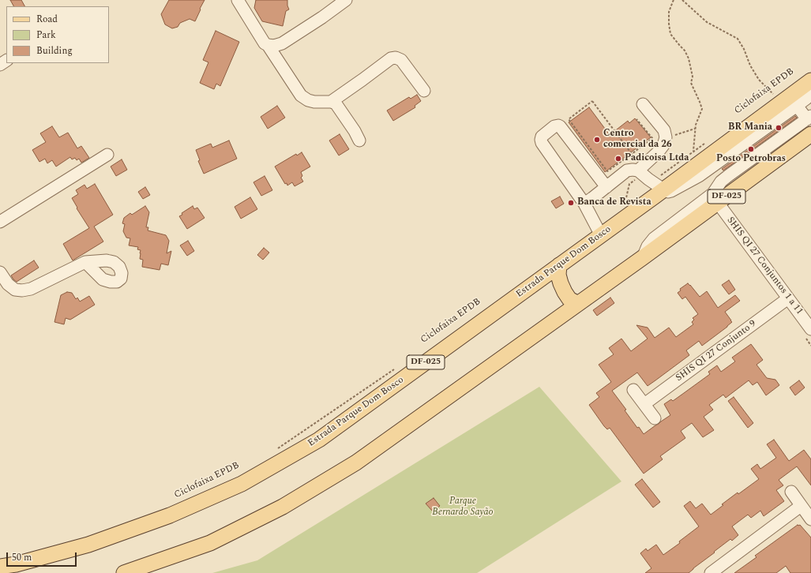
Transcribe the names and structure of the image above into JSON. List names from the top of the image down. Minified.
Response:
{"streets":{"main road":["DF-025","Estrada Parque Dom Bosco"],"street":["SHIS QI 27 Conjuntos 1 a 11","SHIS QI 27 Conjunto 9"]},"crossings":[["DF-025","SHIS QI 27 Conjuntos 1 a 11"],["SHIS QI 27 Conjuntos 1 a 11","SHIS QI 27 Conjunto 9"]],"parks":["Parque Bernardo Sayão"],"places":["BR Mania","Centro comercial da 26","Posto Petrobras","Padicoisa Ltda","Banca de Revista"],"legend":["Road","Park","Building"],"scale_bar":"50 m"}
